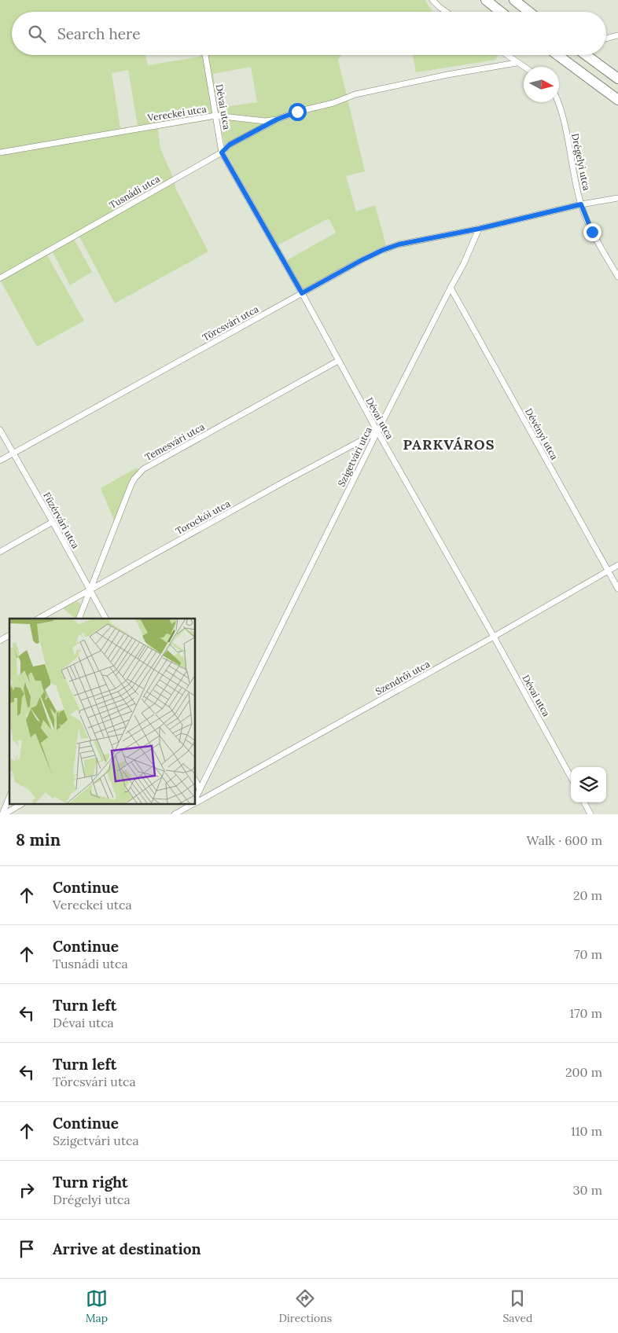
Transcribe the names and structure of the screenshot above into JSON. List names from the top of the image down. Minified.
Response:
{"streets":{"street":["Dévai utca","Vereckei utca","Drégelyi utca","Tusnádi utca","Törcsvári utca","Dévényi utca","Temesvári utca","Szigetvári utca","Torockói utca","Füzérvári utca","Szendrői utca"]},"crossings":[["Dévai utca","Vereckei utca"],["Dévai utca","Tusnádi utca"],["Dévai utca","Törcsvári utca"],["Dévai utca","Temesvári utca"],["Dévai utca","Szigetvári utca"],["Dévai utca","Torockói utca"],["Dévai utca","Szendrői utca"],["Vereckei utca","Tusnádi utca"],["Törcsvári utca","Szigetvári utca"],["Törcsvári utca","Füzérvári utca"],["Dévényi utca","Szigetvári utca"],["Dévényi utca","Szendrői utca"],["Temesvári utca","Torockói utca"],["Temesvári utca","Füzérvári utca"],["Szigetvári utca","Torockói utca"],["Torockói utca","Füzérvári utca"]],"districts":["PARKVÁROS"],"north":"right","page":{"search":"Search here","heading":["8 min","Walk · 600 m"],"list":[["Continue","Vereckei utca","20 m"],["Continue","Tusnádi utca","70 m"],["Turn left","Dévai utca","170 m"],["Turn left","Törcsvári utca","200 m"],["Continue","Szigetvári utca","110 m"],["Turn right","Drégelyi utca","30 m"],"Arrive at destination"],"nav":["Map","Directions","Saved"]}}
